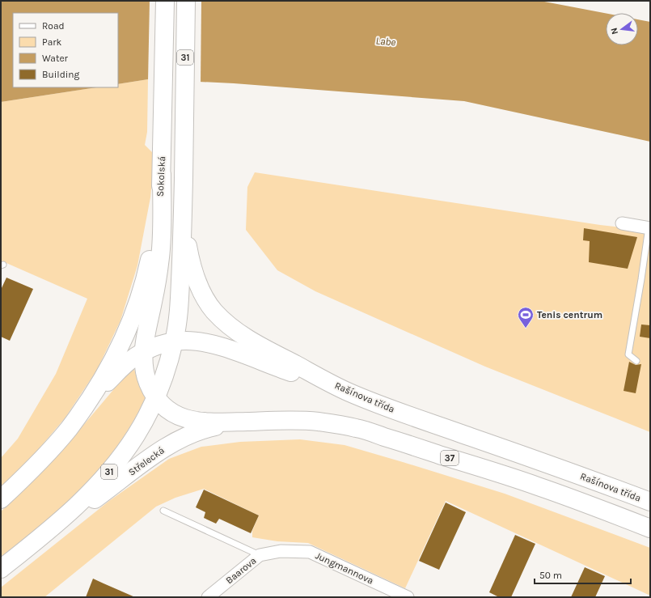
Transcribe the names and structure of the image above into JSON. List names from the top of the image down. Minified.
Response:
{"streets":{"main road":["31","Sokolská","Rašínova třída","37","Střelecká"],"street":["Jungmannova","Baarova"]},"crossings":[["31","Sokolská"],["31","Rašínova třída"],["31","Střelecká"],["37","Střelecká"],["Jungmannova","Baarova"]],"water":["Labe"],"places":{"sports":["Tenis centrum"]},"legend":["Road","Park","Water","Building"],"scale_bar":"50 m","north":"left"}
